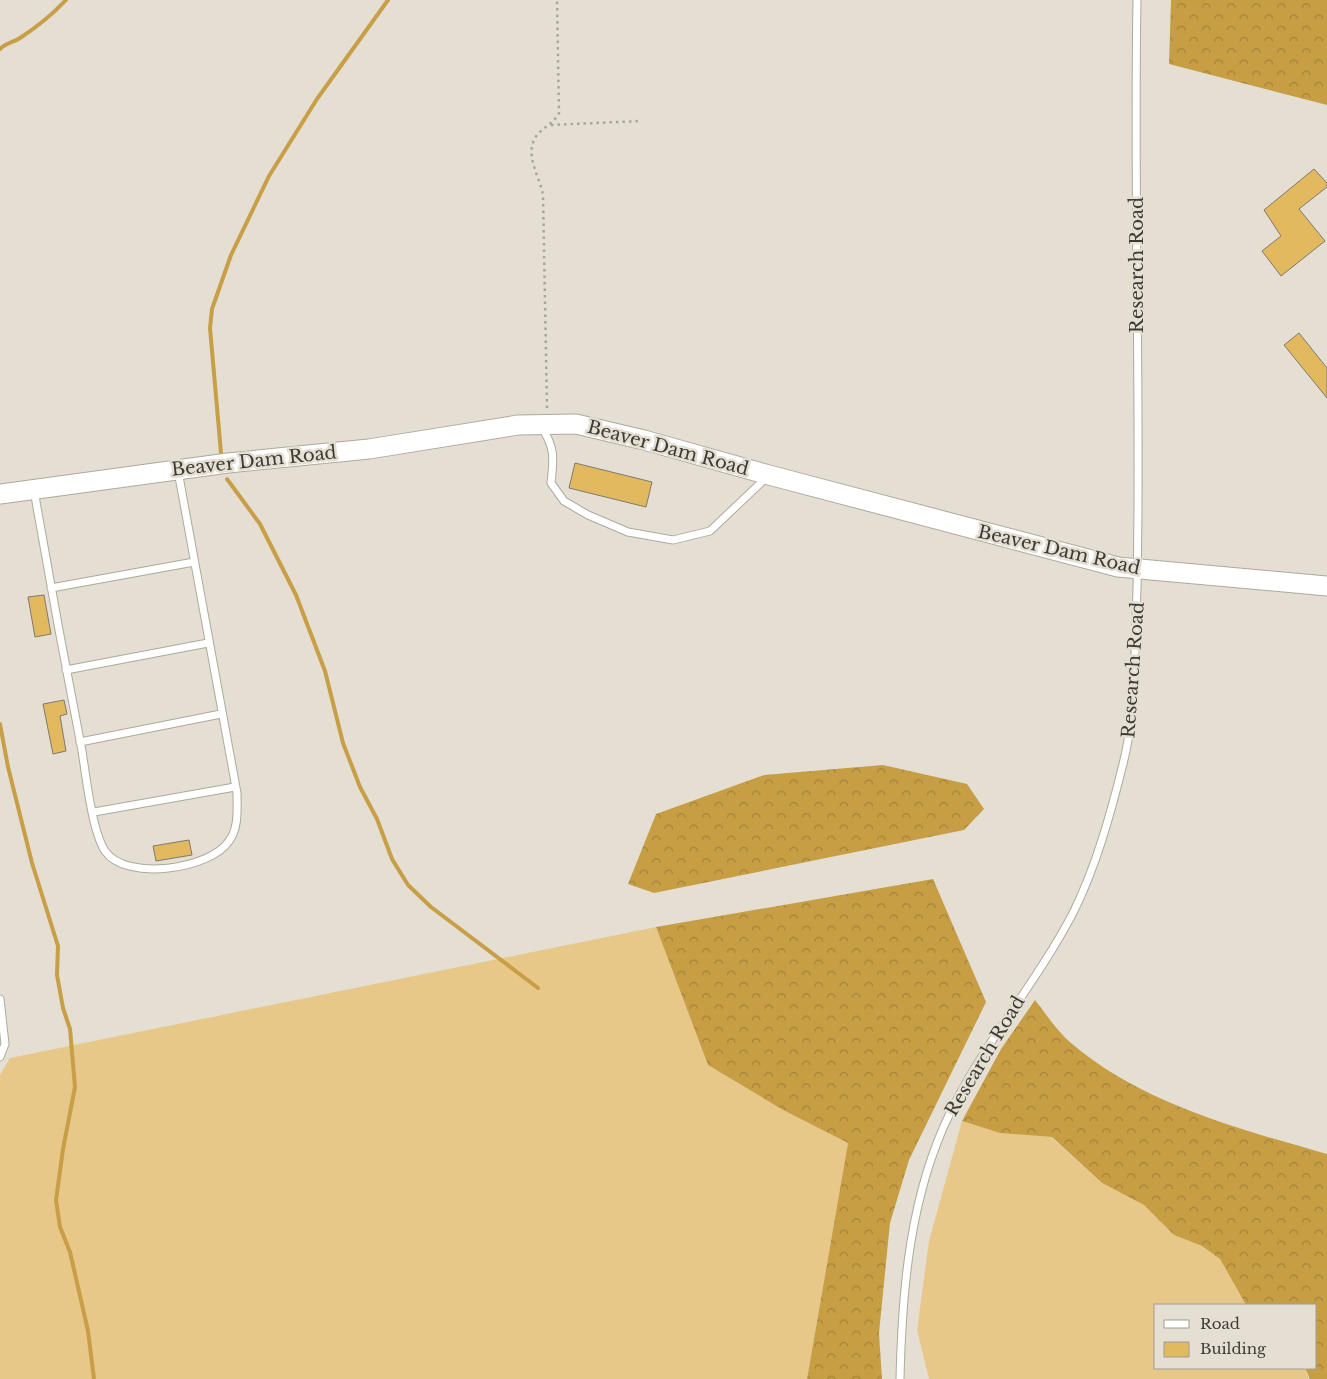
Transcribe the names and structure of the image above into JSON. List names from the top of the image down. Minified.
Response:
{"streets":{"street":["Beaver Dam Road"],"lane":["Research Road"]},"crossings":[["Research Road","Beaver Dam Road"]],"legend":["Road","Building"]}
